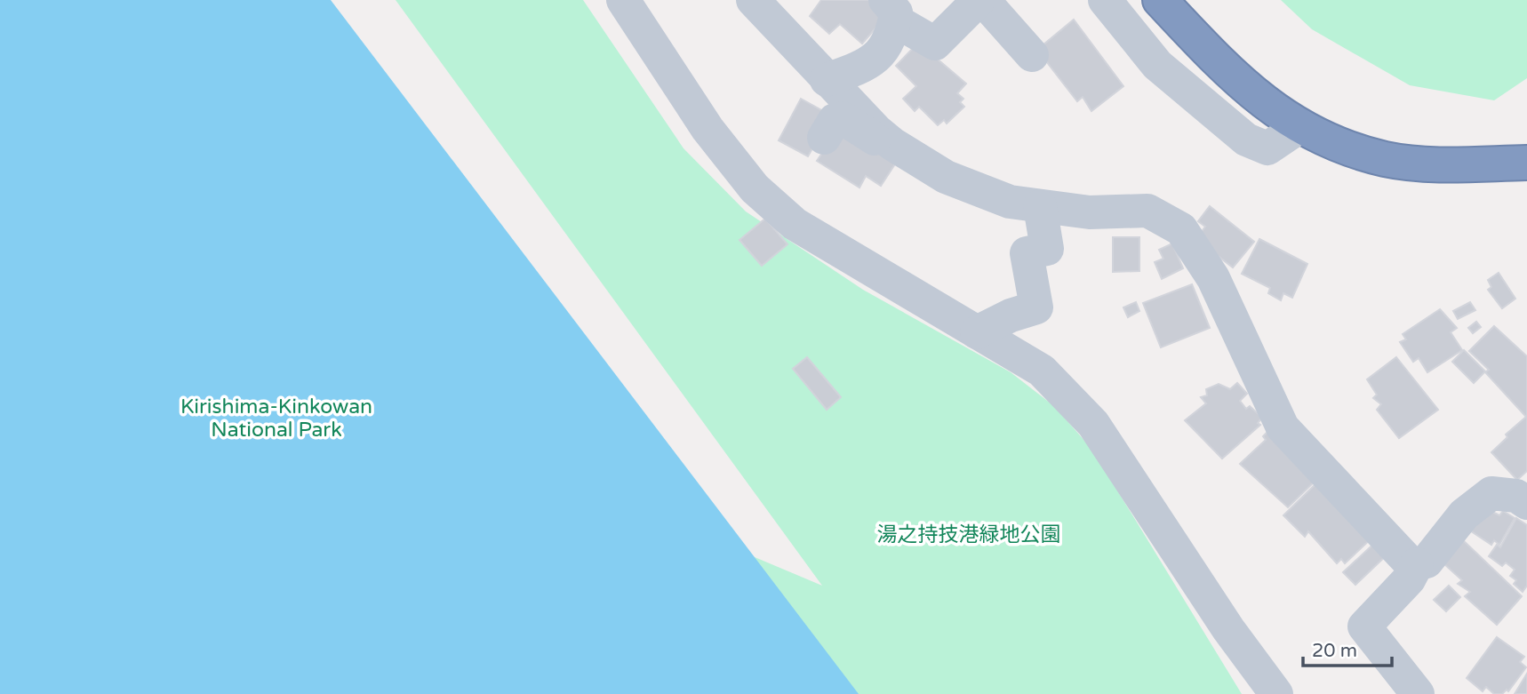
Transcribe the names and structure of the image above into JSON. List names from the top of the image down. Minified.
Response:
{"parks":["Kirishima-Kinkowan National Park","湯之持技港緑地公園"],"scale_bar":"20 m"}
